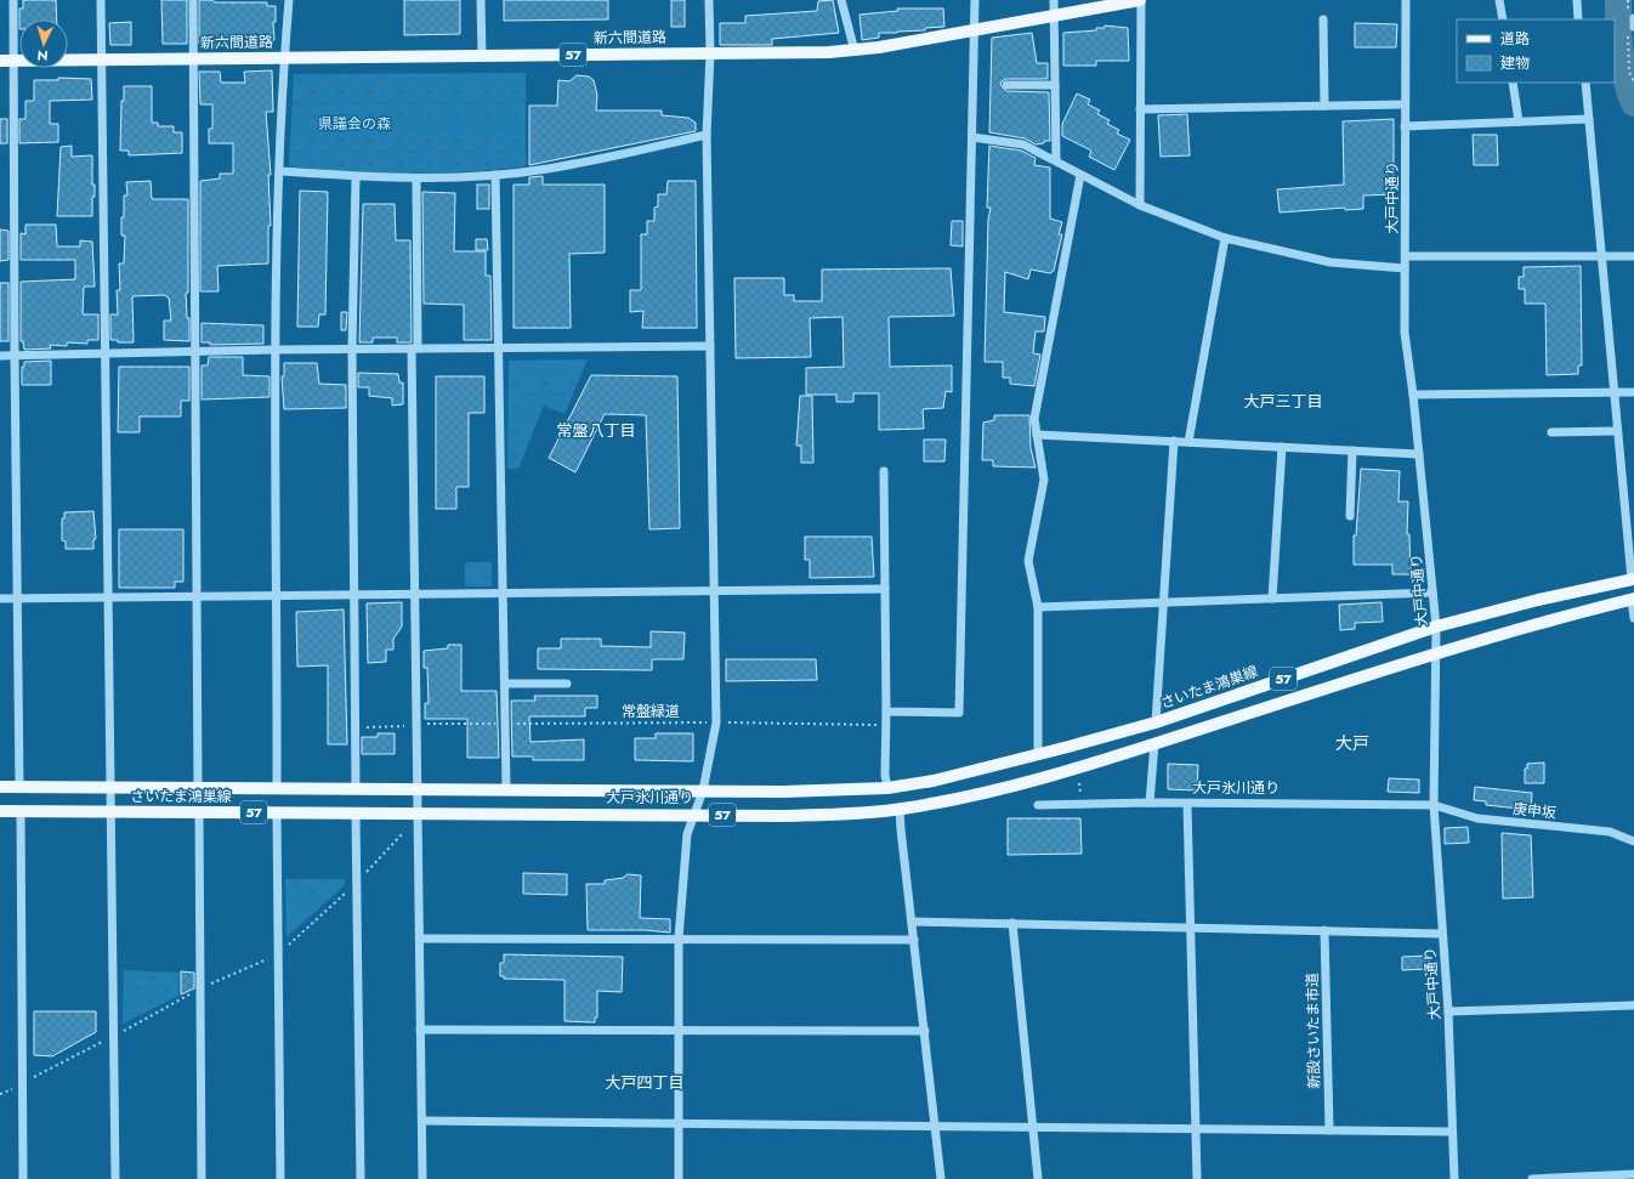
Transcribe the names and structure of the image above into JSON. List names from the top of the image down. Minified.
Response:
{"streets":{"main road":["新六間道路","57","さいたま鴻巣線","大戸氷川通り"],"street":["大戸中通り","庚申坂","新設さいたま市道"],"path":["常盤緑道"]},"crossings":[["57","大戸中通り"],["57","大戸氷川通り"],["大戸中通り","さいたま鴻巣線"],["大戸中通り","大戸氷川通り"],["大戸中通り","庚申坂"],["さいたま鴻巣線","大戸氷川通り"],["大戸氷川通り","庚申坂"]],"districts":["大戸三丁目","常盤八丁目","大戸","大戸四丁目"],"parks":["県議会の森"],"legend":["道路","建物"],"north":"bottom"}
